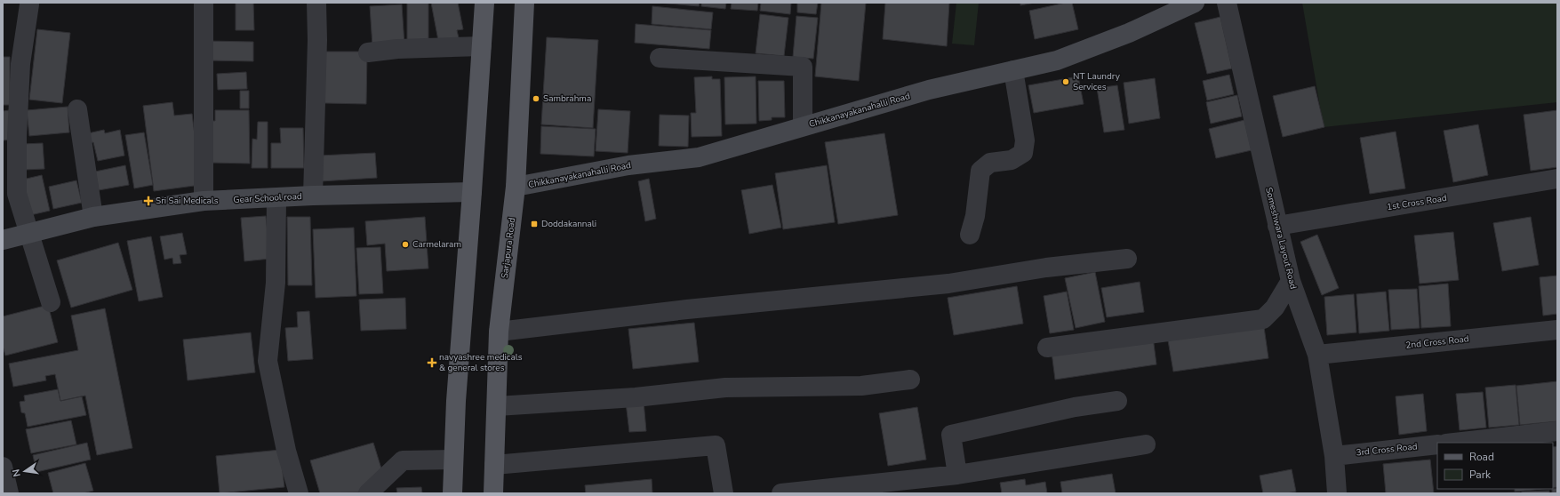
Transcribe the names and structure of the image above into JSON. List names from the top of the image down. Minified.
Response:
{"streets":{"main road":["Chikkanayakanahalli Road","Gear School road","Sarjapura Road"],"street":["1st Cross Road","Someshwara Layout Road","2nd Cross Road","3rd Cross Road"]},"crossings":[["Chikkanayakanahalli Road","Sarjapura Road"],["1st Cross Road","Someshwara Layout Road"],["Someshwara Layout Road","2nd Cross Road"],["Someshwara Layout Road","3rd Cross Road"]],"places":{"other":["NT Laundry Services","Sambrahma","Carmelaram"],"health":["Sri Sai Medicals","navyashree medicals & general stores"],"transit":["Doddakannali"]},"legend":["Road","Park"],"north":"left"}
